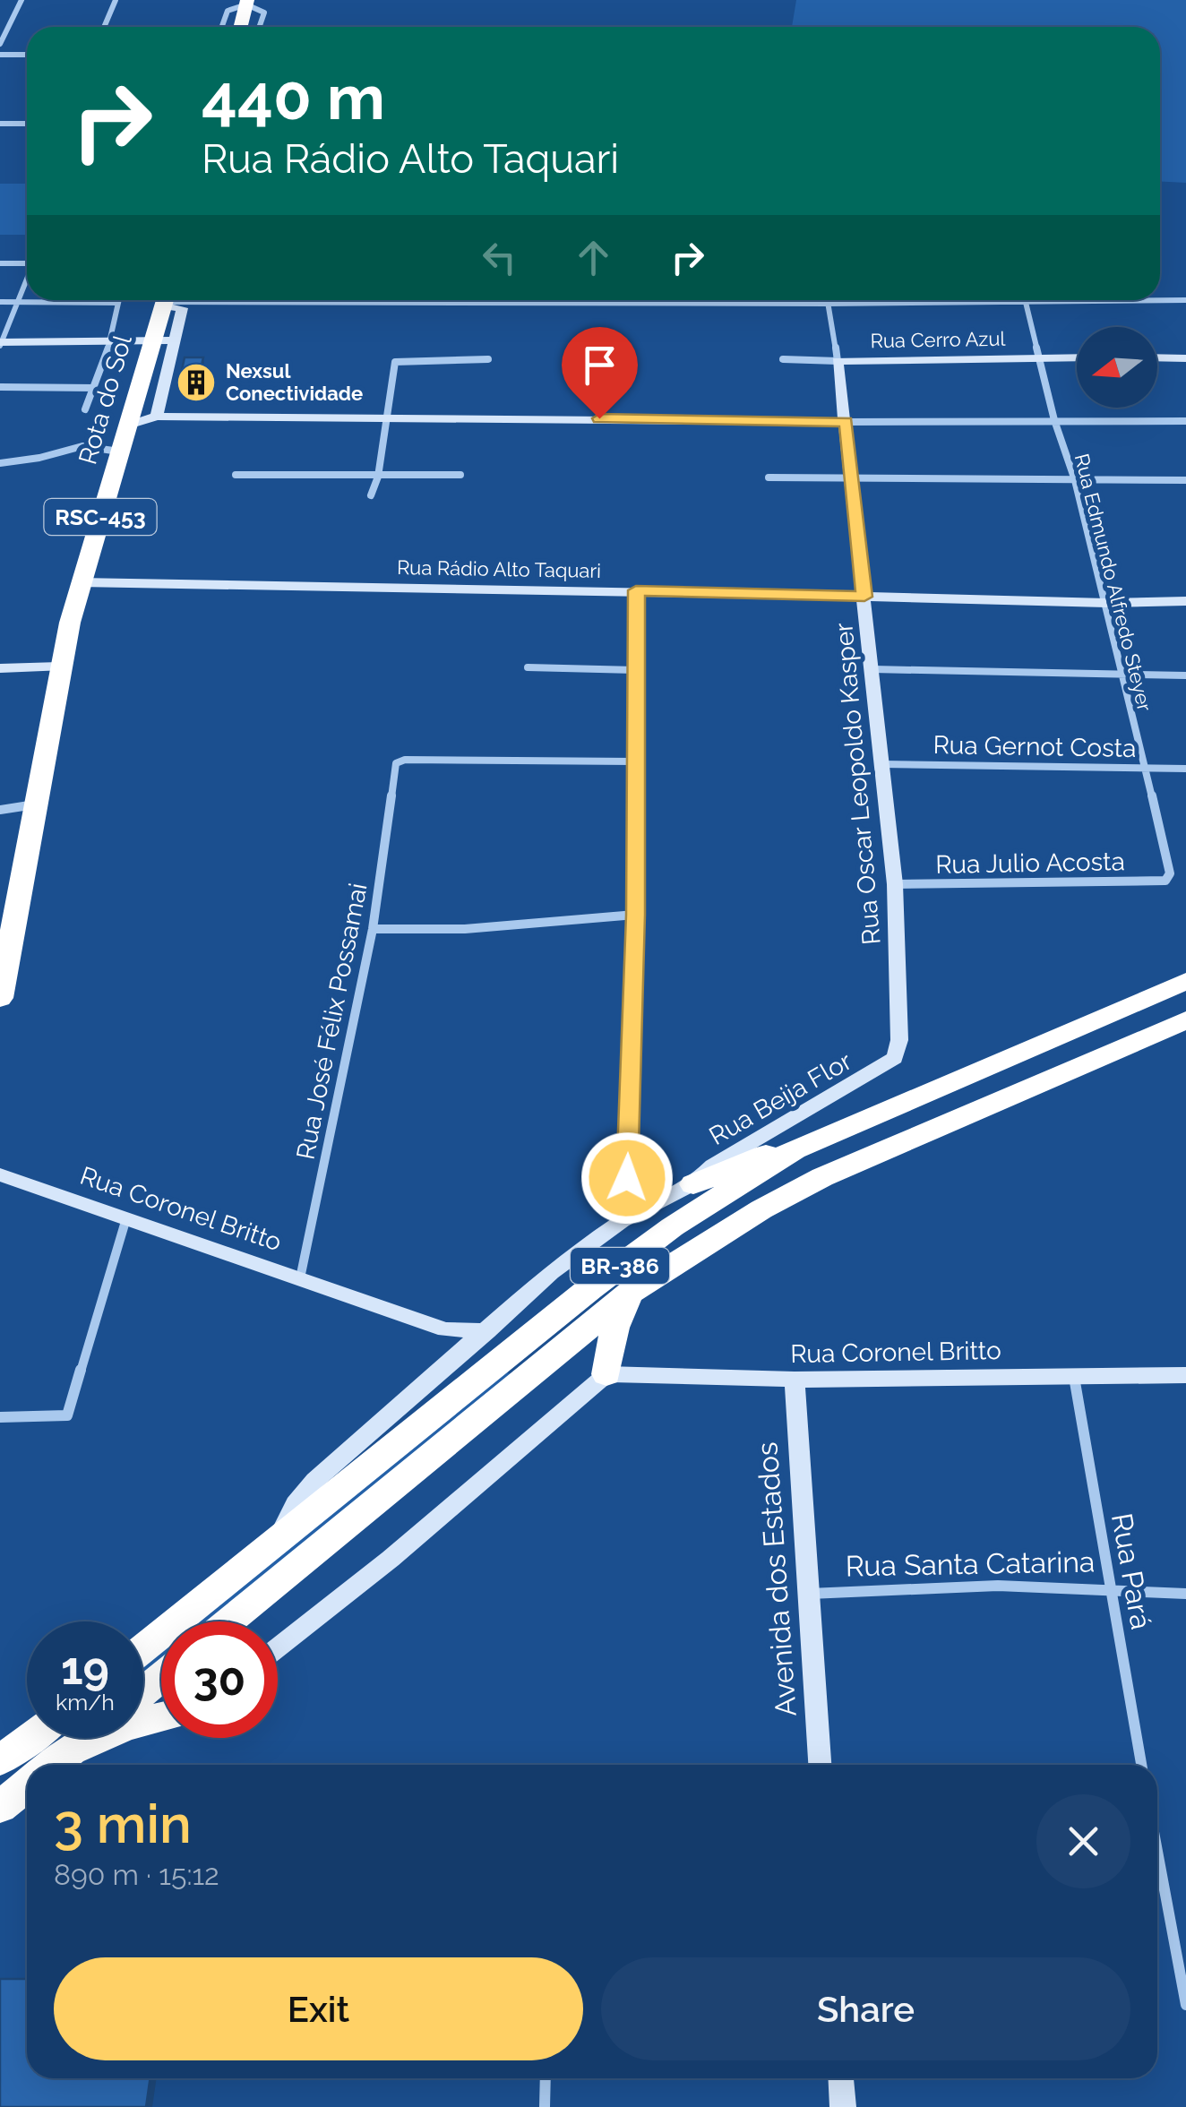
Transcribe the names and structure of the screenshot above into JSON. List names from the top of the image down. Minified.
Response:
{"streets":{"highway":["Rota do Sol","RSC-453","BR-386"],"street":["Rua Cerro Azul","Rua Rádio Alto Taquari","Rua Edmundo Alfredo Steyer","Rua Gernot Costa","Rua Oscar Leopoldo Kasper","Rua Julio Acosta","Rua José Félix Possamai","Rua Beija Flor","Rua Coronel Britto","Rua Santa Catarina","Rua Pará","Avenida dos Estados"]},"crossings":[["Rua Cerro Azul","Rua Edmundo Alfredo Steyer"],["Rua Cerro Azul","Rua Oscar Leopoldo Kasper"],["Rota do Sol","Rua Rádio Alto Taquari"],["Rua Rádio Alto Taquari","Rua Edmundo Alfredo Steyer"],["Rua Rádio Alto Taquari","Rua Oscar Leopoldo Kasper"],["Rua Edmundo Alfredo Steyer","Rua Gernot Costa"],["Rua Edmundo Alfredo Steyer","Rua Julio Acosta"],["Rua Gernot Costa","Rua Oscar Leopoldo Kasper"],["Rua Oscar Leopoldo Kasper","Rua Julio Acosta"],["Rua Oscar Leopoldo Kasper","Rua Beija Flor"],["Rua José Félix Possamai","Rua Coronel Britto"],["Rua Beija Flor","Rua Coronel Britto"],["Rua Beija Flor","BR-386"],["Rua Coronel Britto","Rua Pará"],["Rua Coronel Britto","Avenida dos Estados"],["Rua Santa Catarina","Rua Pará"],["Rua Santa Catarina","Avenida dos Estados"]],"places":{"building":["Nexsul Conectividade"]},"north":"left","page":{"turn":["440 m","Rua Rádio Alto Taquari"],"speed":"19 km/h","limit":"30","heading":["3 min","890 m · 15:12"],"buttons":["Exit","Share"]}}
